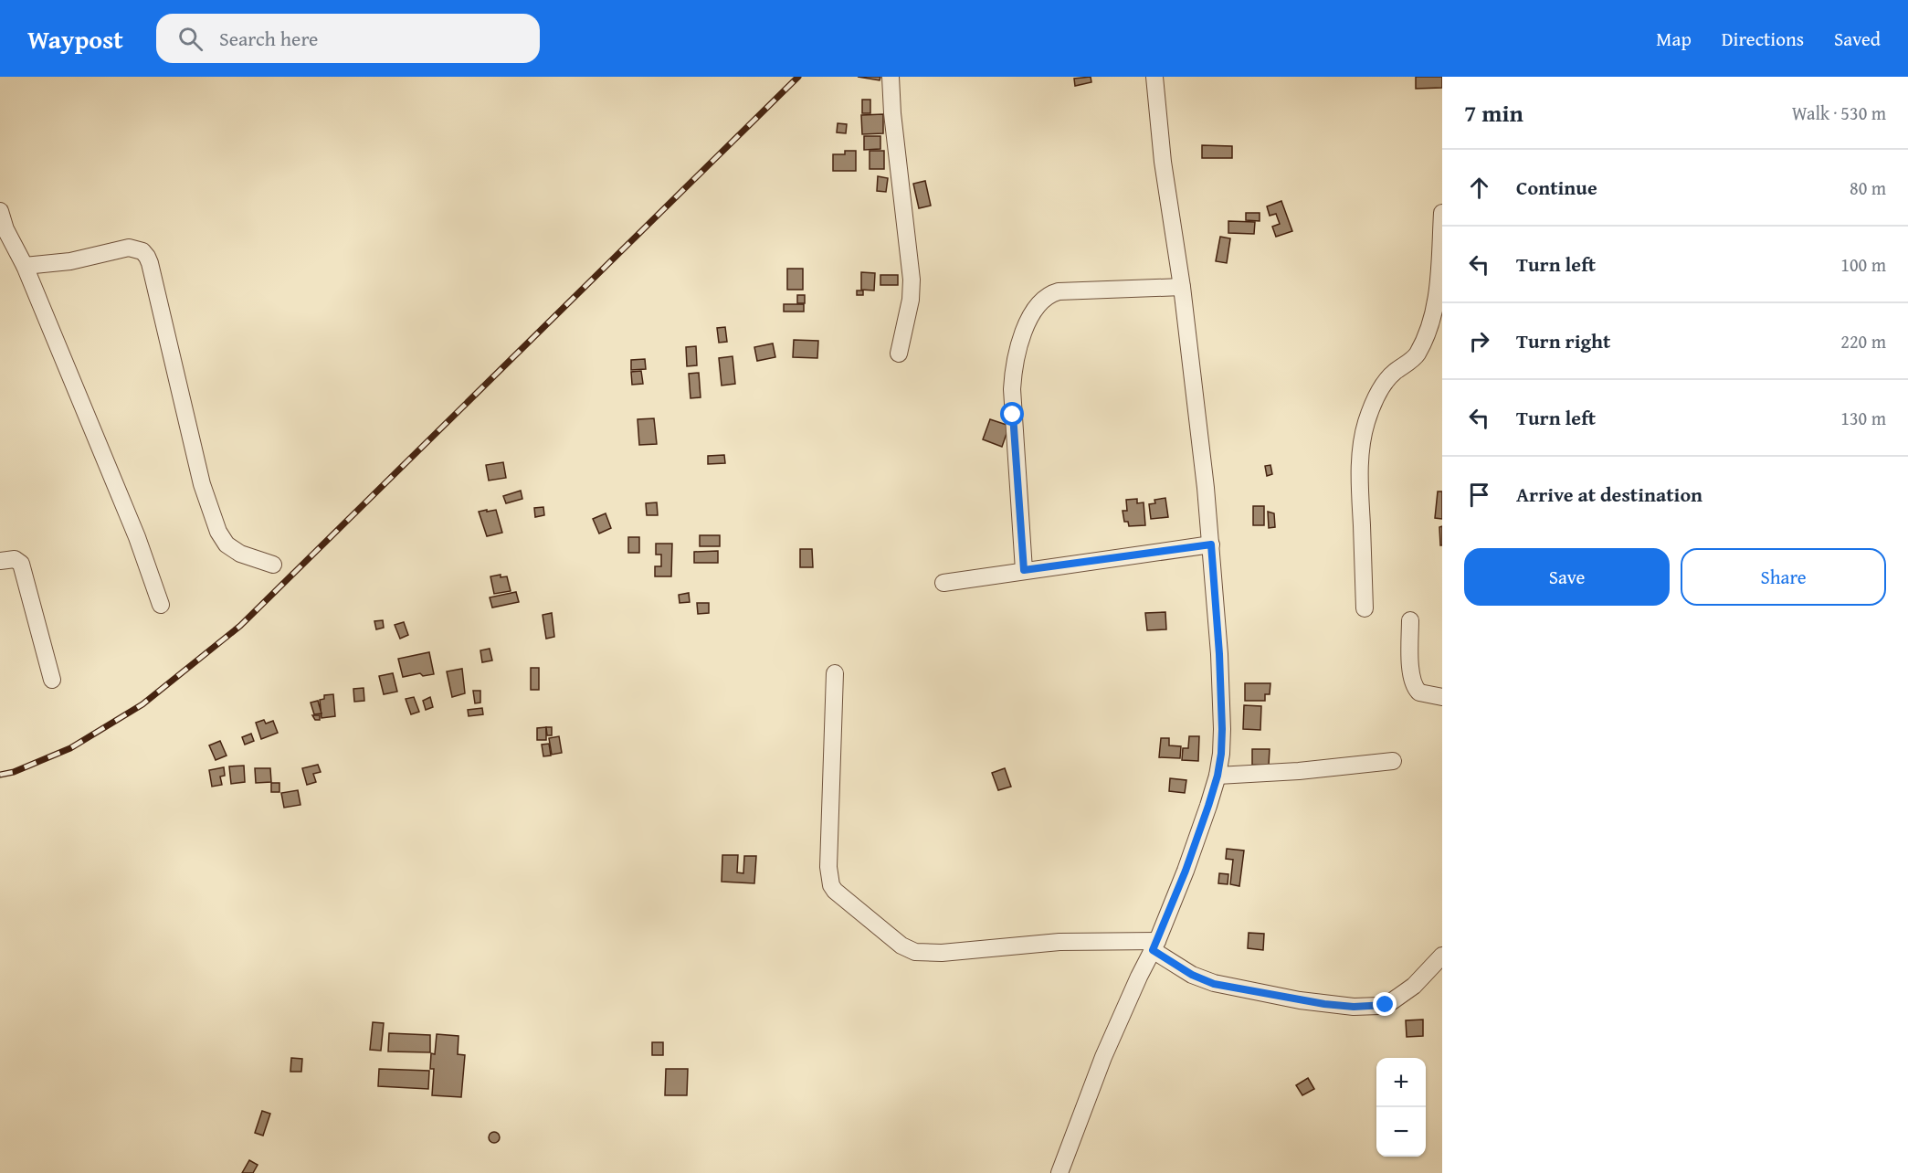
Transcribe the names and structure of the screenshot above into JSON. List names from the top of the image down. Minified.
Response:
{"page":{"header":"Waypost","search":"Search here","nav":["Map","Directions","Saved"],"heading":["7 min","Walk · 530 m"],"list":[["Continue","80 m"],["Turn left","100 m"],["Turn right","220 m"],["Turn left","130 m"],"Arrive at destination"],"buttons":["Save","Share"],"map_buttons":["+","−"]}}
